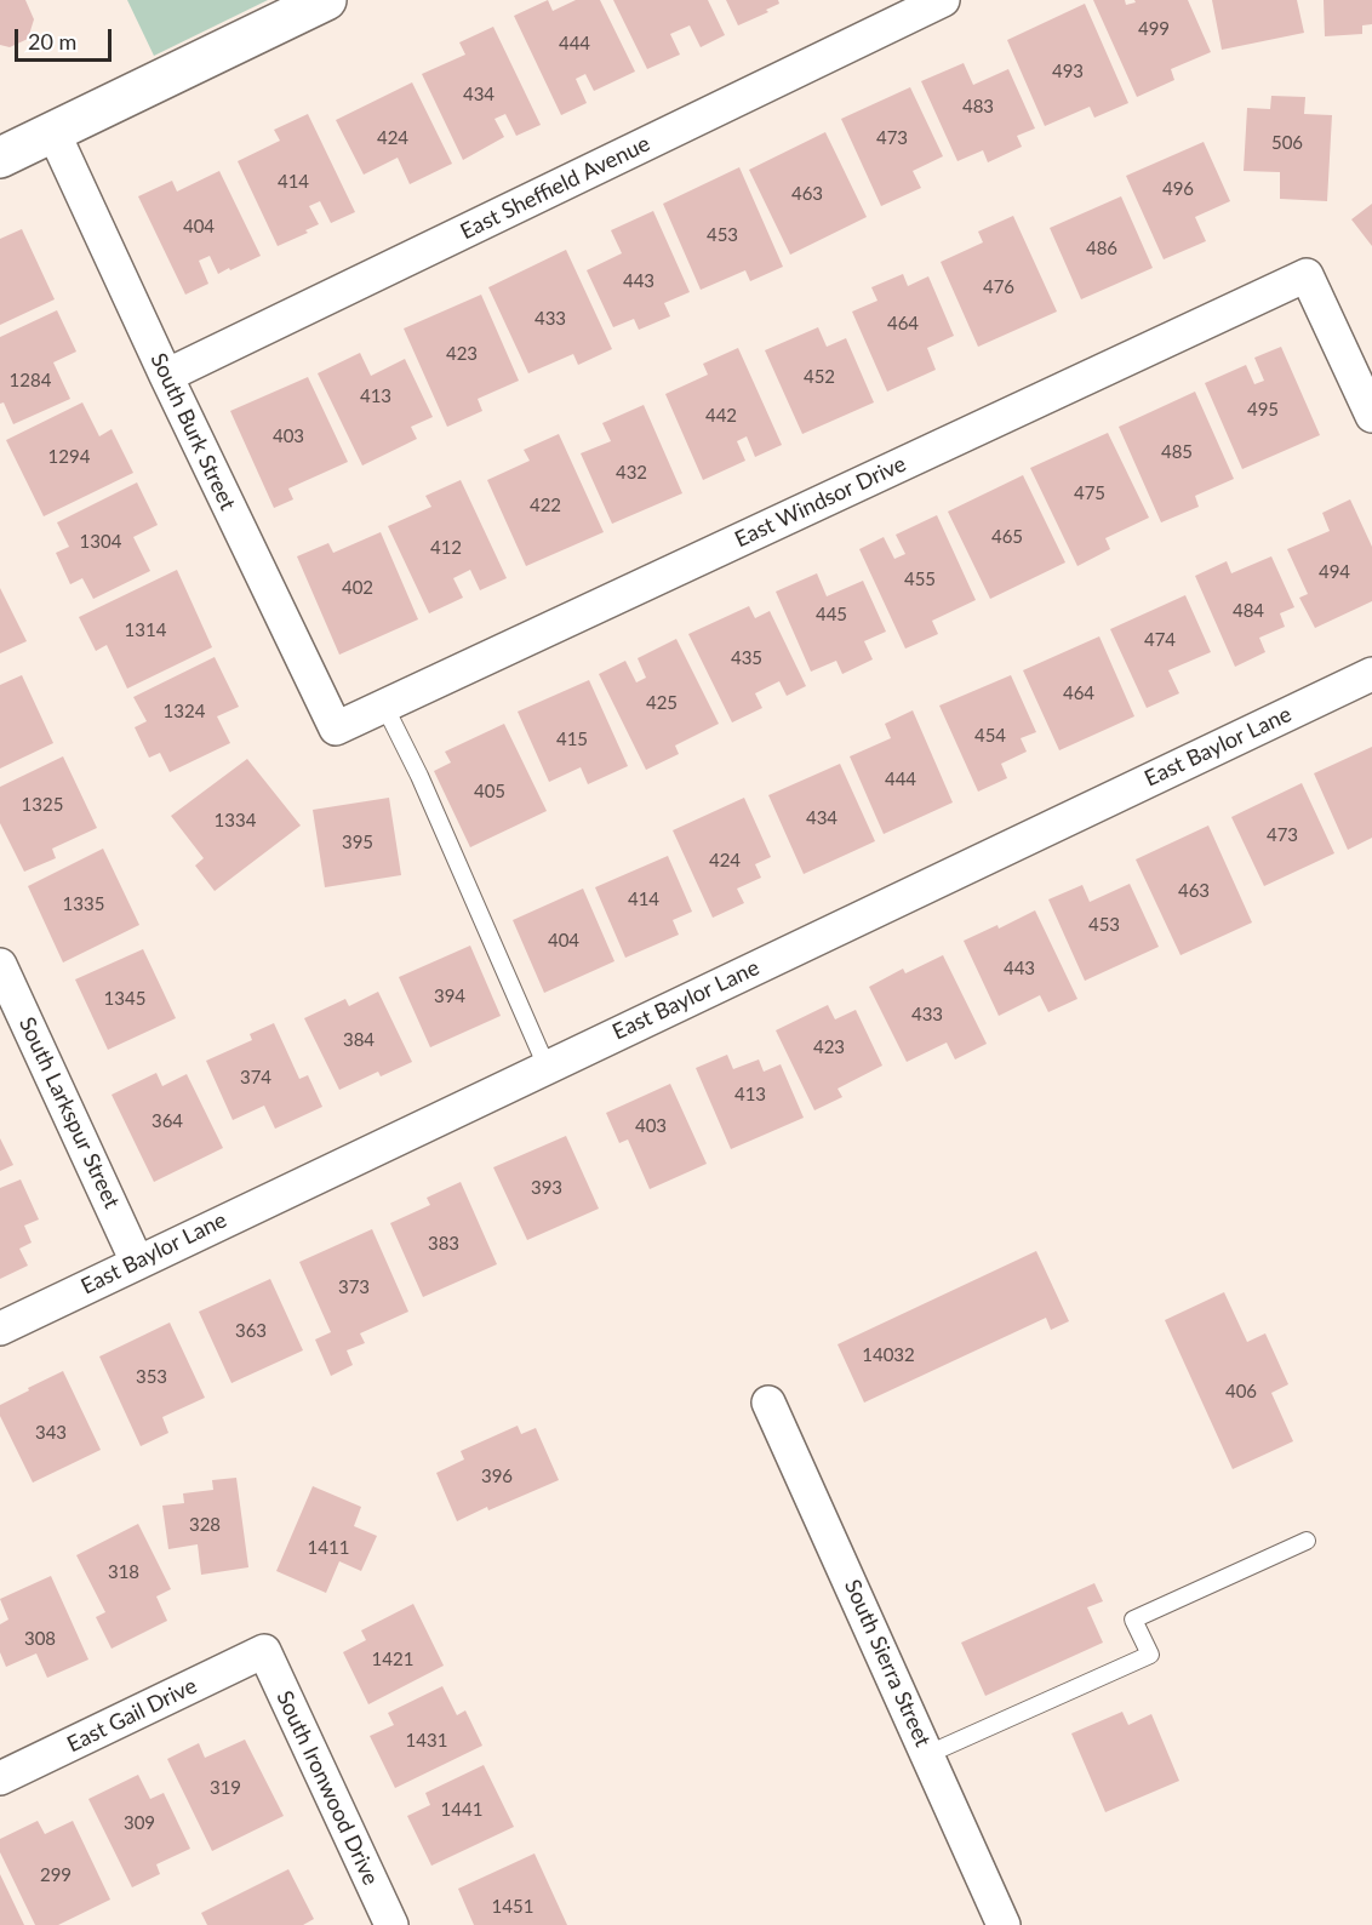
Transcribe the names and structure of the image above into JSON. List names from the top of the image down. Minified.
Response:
{"streets":{"street":["East Sheffield Avenue","South Burk Street","East Windsor Drive","East Baylor Lane","South Larkspur Street","South Sierra Street","East Gail Drive","South Ironwood Drive"]},"crossings":[["East Sheffield Avenue","South Burk Street"],["South Burk Street","East Windsor Drive"],["East Baylor Lane","South Larkspur Street"],["East Gail Drive","South Ironwood Drive"]],"house_numbers":["499","444","493","434","483","424","473","506","414","496","463","404","453","486","443","476","433","464","423","452","1284","413","495","442","403","485","1294","432","475","422","465","1304","412","494","455","402","484","445","1314","474","435","464","425","1324","454","415","444","405","1325","434","1334","473","395","424","463","414","1335","453","404","443","394","1345","433","384","423","374","413","364","403","393","383","373","363","14032","353","406","343","396","328","1411","318","308","1421","1431","319","1441","309","299","1451"],"scale_bar":"20 m"}
